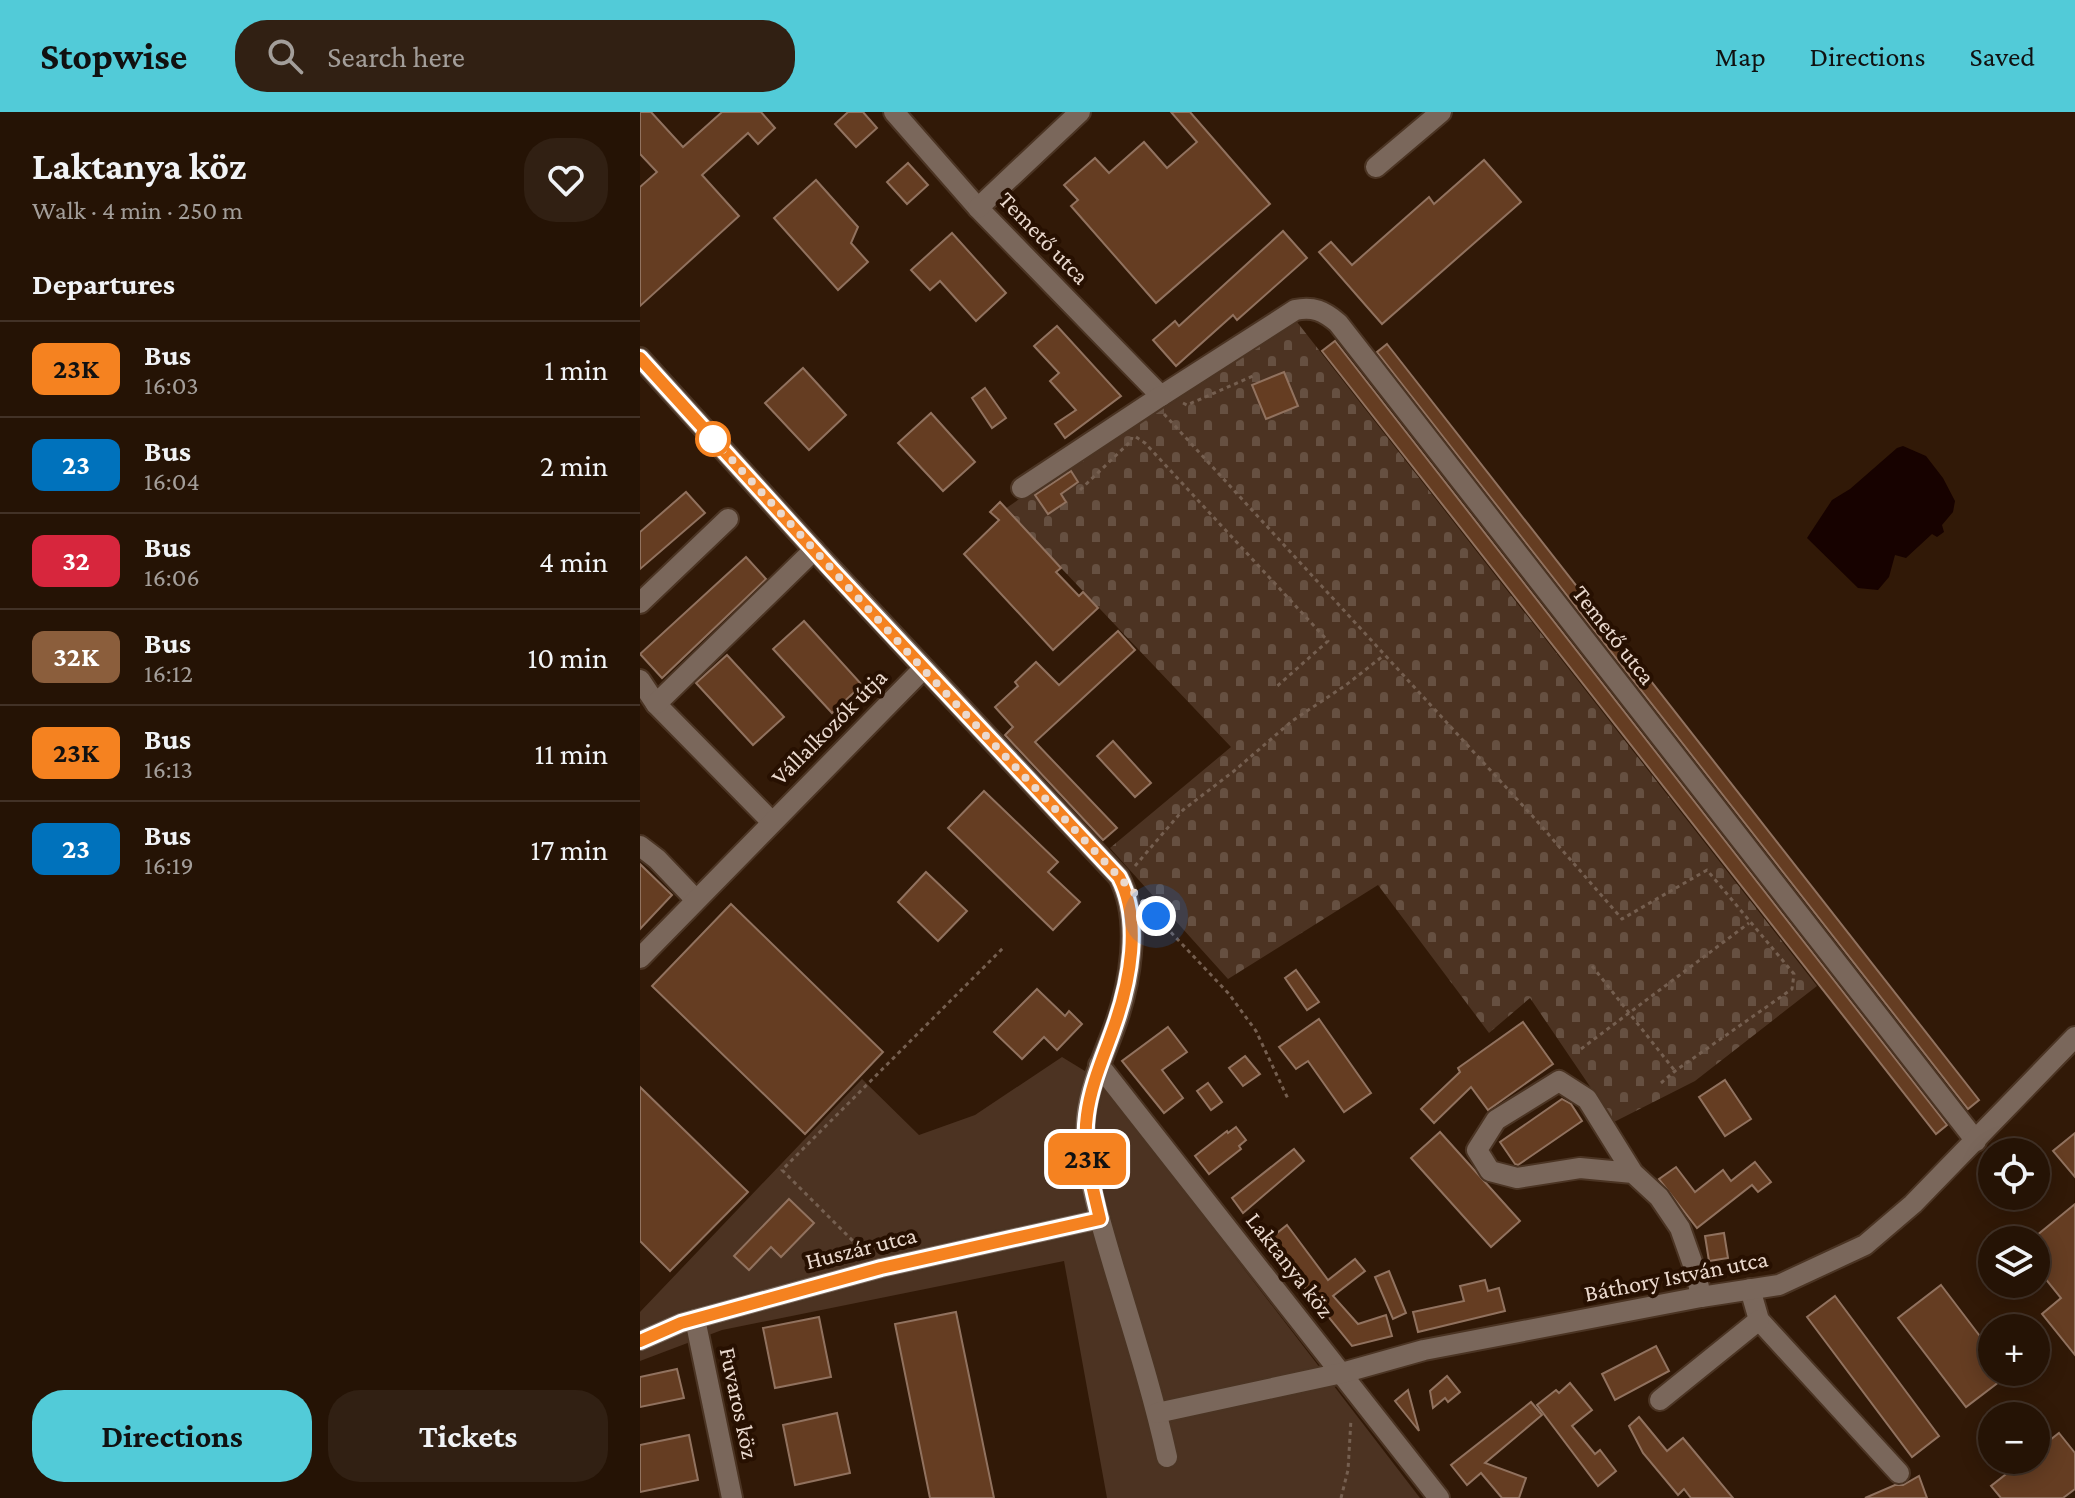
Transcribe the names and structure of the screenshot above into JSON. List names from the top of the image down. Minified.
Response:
{"streets":{"street":["Temető utca","Vállalkozók útja","Huszár utca","Laktanya köz","Báthory István utca","Fuvaros köz"]},"crossings":[["Temető utca","Báthory István utca"],["Huszár utca","Fuvaros köz"],["Laktanya köz","Báthory István utca"]],"lines":["bus line 23K"],"page":{"header":"Stopwise","search":"Search here","nav":["Map","Directions","Saved"],"heading":[["Laktanya köz","Walk · 4 min · 250 m"],"Departures"],"on_map":"23K","list":[{"mark":"23K","name":"Bus","note":"16:03","value":"1 min"},{"mark":"23","name":"Bus","note":"16:04","value":"2 min"},{"mark":"32","name":"Bus","note":"16:06","value":"4 min"},{"mark":"32K","name":"Bus","note":"16:12","value":"10 min"},{"mark":"23K","name":"Bus","note":"16:13","value":"11 min"},{"mark":"23","name":"Bus","note":"16:19","value":"17 min"}],"map_buttons":["+","−"],"buttons":["Directions","Tickets"]}}
